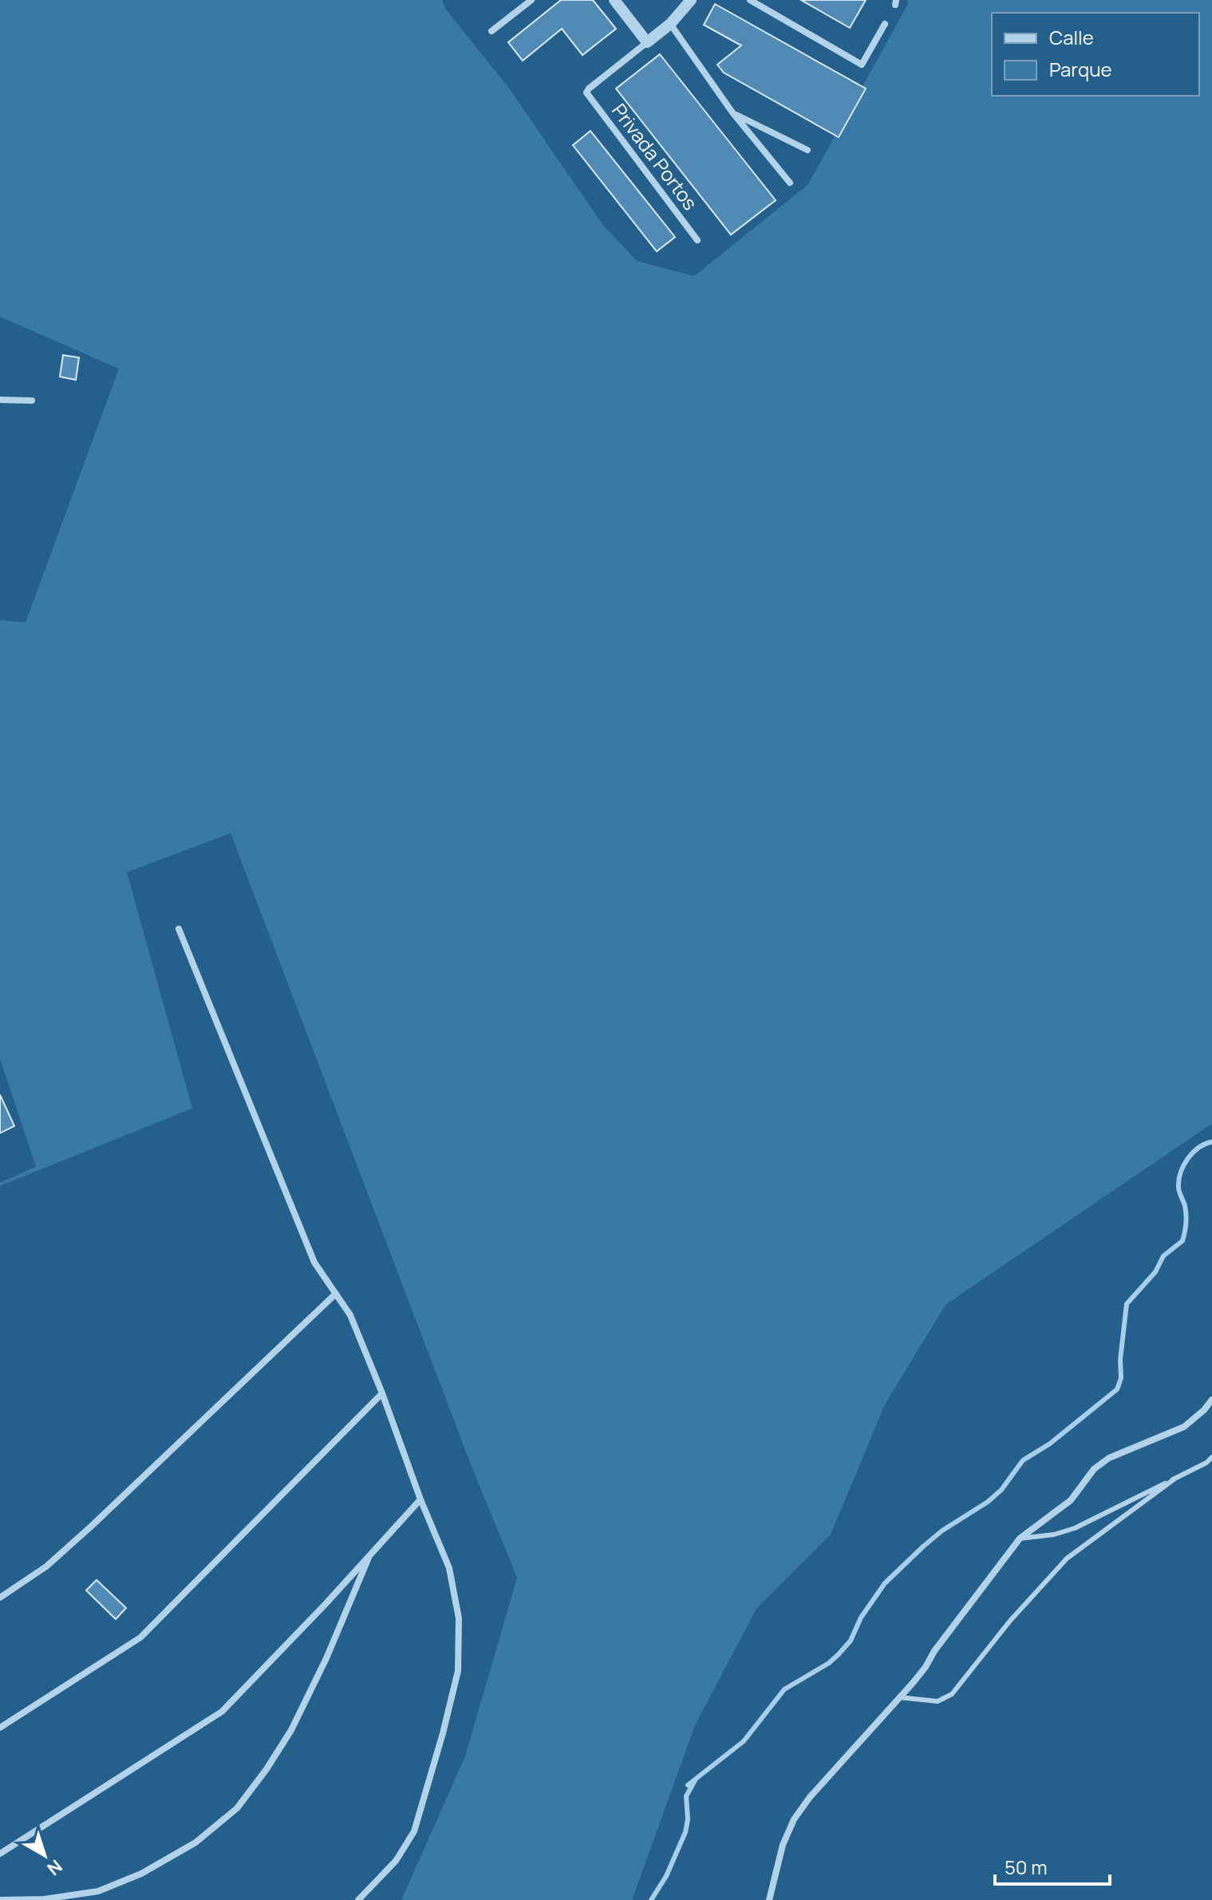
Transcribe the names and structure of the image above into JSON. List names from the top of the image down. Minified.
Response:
{"streets":{"street":["Privada Portos"]},"legend":["Calle","Parque"],"scale_bar":"50 m","north":"bottom right"}
